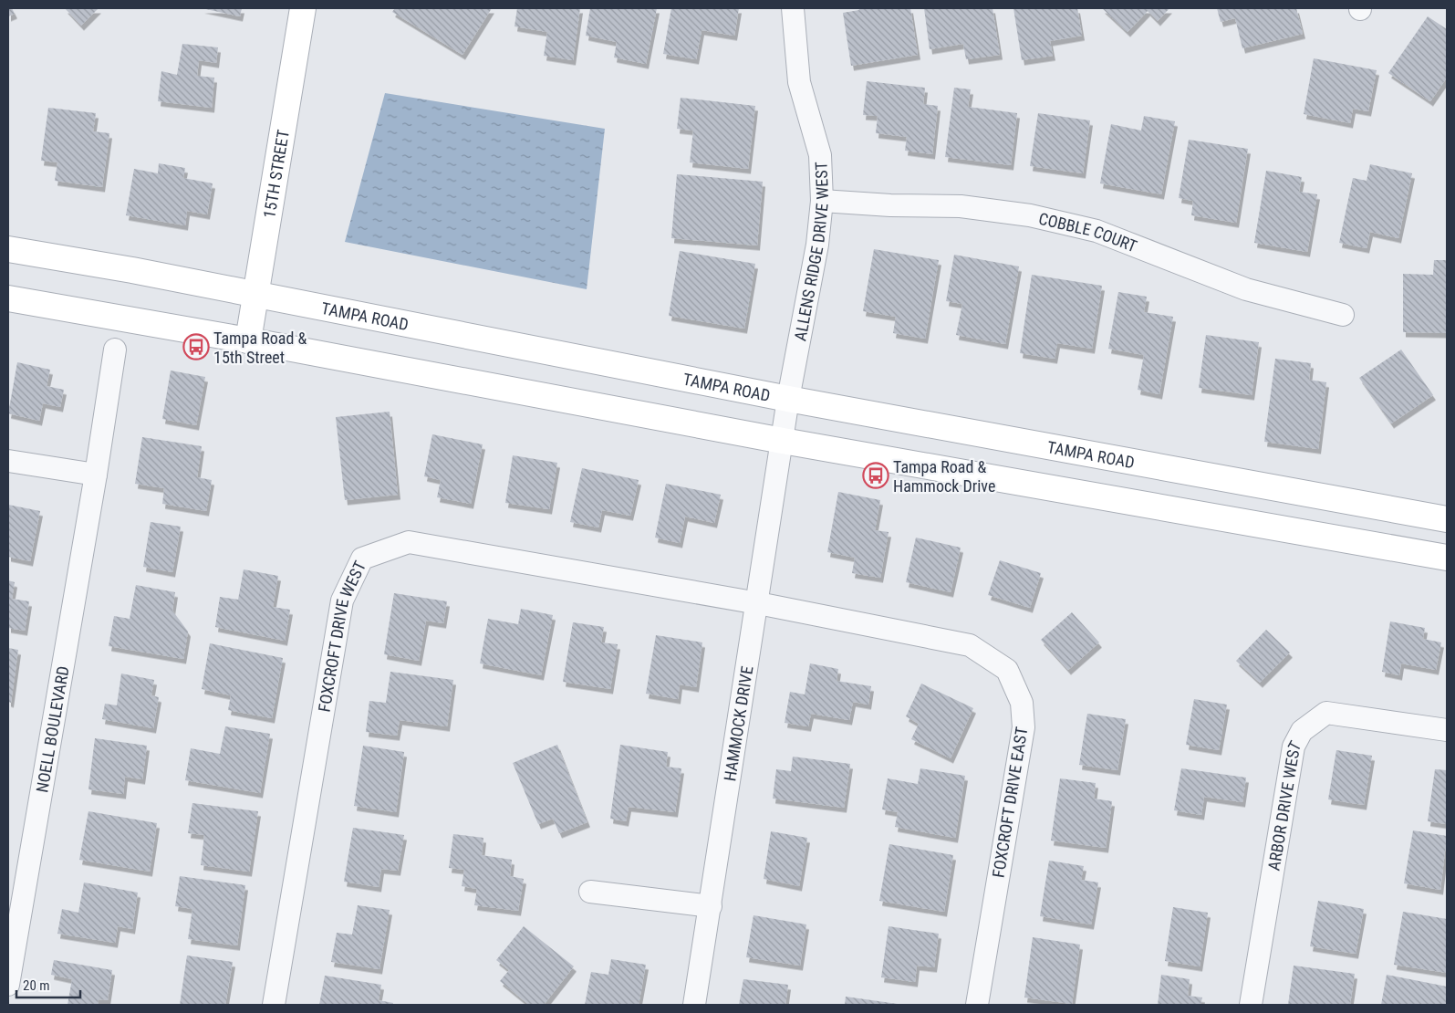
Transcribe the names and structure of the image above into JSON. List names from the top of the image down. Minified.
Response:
{"streets":{"main road":["15TH STREET","TAMPA ROAD"],"street":["COBBLE COURT","ALLENS RIDGE DRIVE WEST","FOXCROFT DRIVE WEST","HAMMOCK DRIVE","NOELL BOULEVARD","FOXCROFT DRIVE EAST","ARBOR DRIVE WEST"]},"crossings":[["15TH STREET","TAMPA ROAD"],["COBBLE COURT","ALLENS RIDGE DRIVE WEST"],["ALLENS RIDGE DRIVE WEST","TAMPA ROAD"],["ALLENS RIDGE DRIVE WEST","HAMMOCK DRIVE"],["FOXCROFT DRIVE WEST","HAMMOCK DRIVE"],["FOXCROFT DRIVE WEST","FOXCROFT DRIVE EAST"],["HAMMOCK DRIVE","FOXCROFT DRIVE EAST"]],"places":{"bus stop":["Tampa Road & 15th Street","Tampa Road & Hammock Drive"]},"scale_bar":"20 m"}
